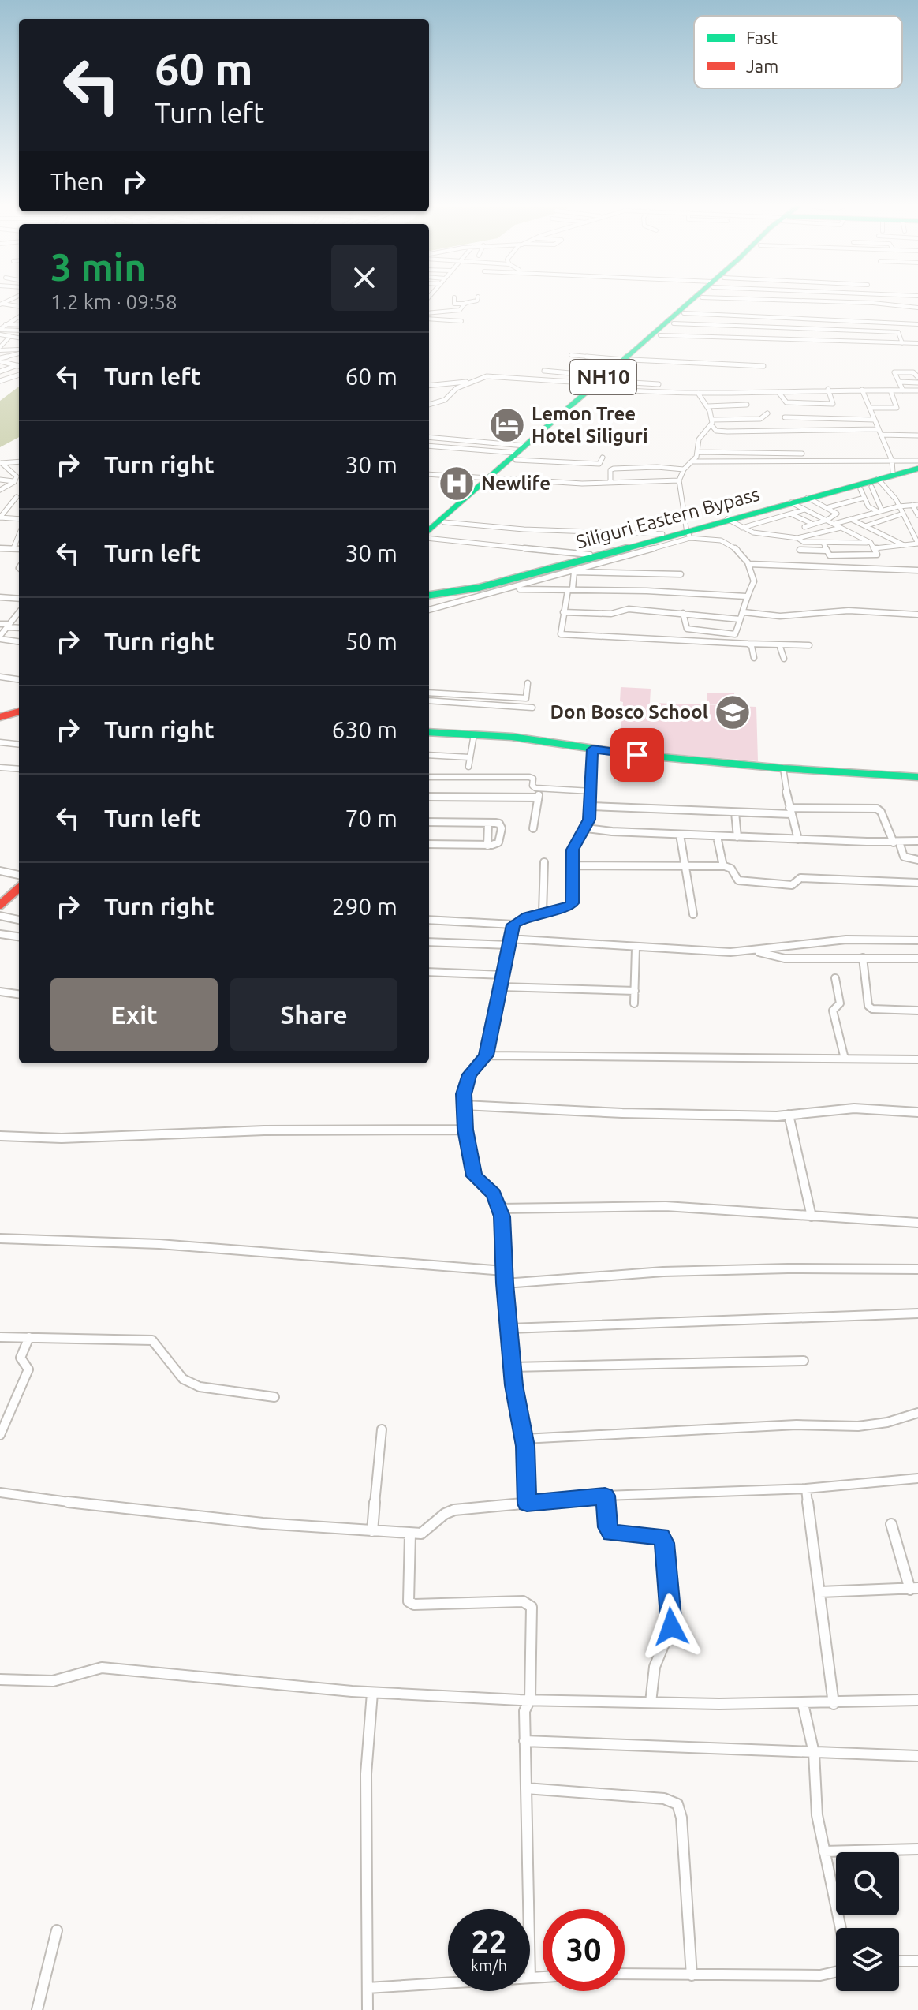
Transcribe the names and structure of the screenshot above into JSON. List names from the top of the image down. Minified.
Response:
{"streets":{"main road":["NH10","Siliguri Eastern Bypass"]},"places":{"hotel":["Lemon Tree Hotel Siliguri"],"hospital":["Newlife"],"school or university":["Don Bosco School"]},"legend":["Fast","Jam"],"page":{"turn":["60 m","Turn left"],"then":"Then","heading":["3 min","1.2 km · 09:58"],"list":[{"name":"Turn left","value":"60 m"},{"name":"Turn right","value":"30 m"},{"name":"Turn left","value":"30 m"},{"name":"Turn right","value":"50 m"},{"name":"Turn right","value":"630 m"},{"name":"Turn left","value":"70 m"},{"name":"Turn right","value":"290 m"}],"buttons":["Exit","Share"],"speed":"22 km/h","limit":"30"}}
